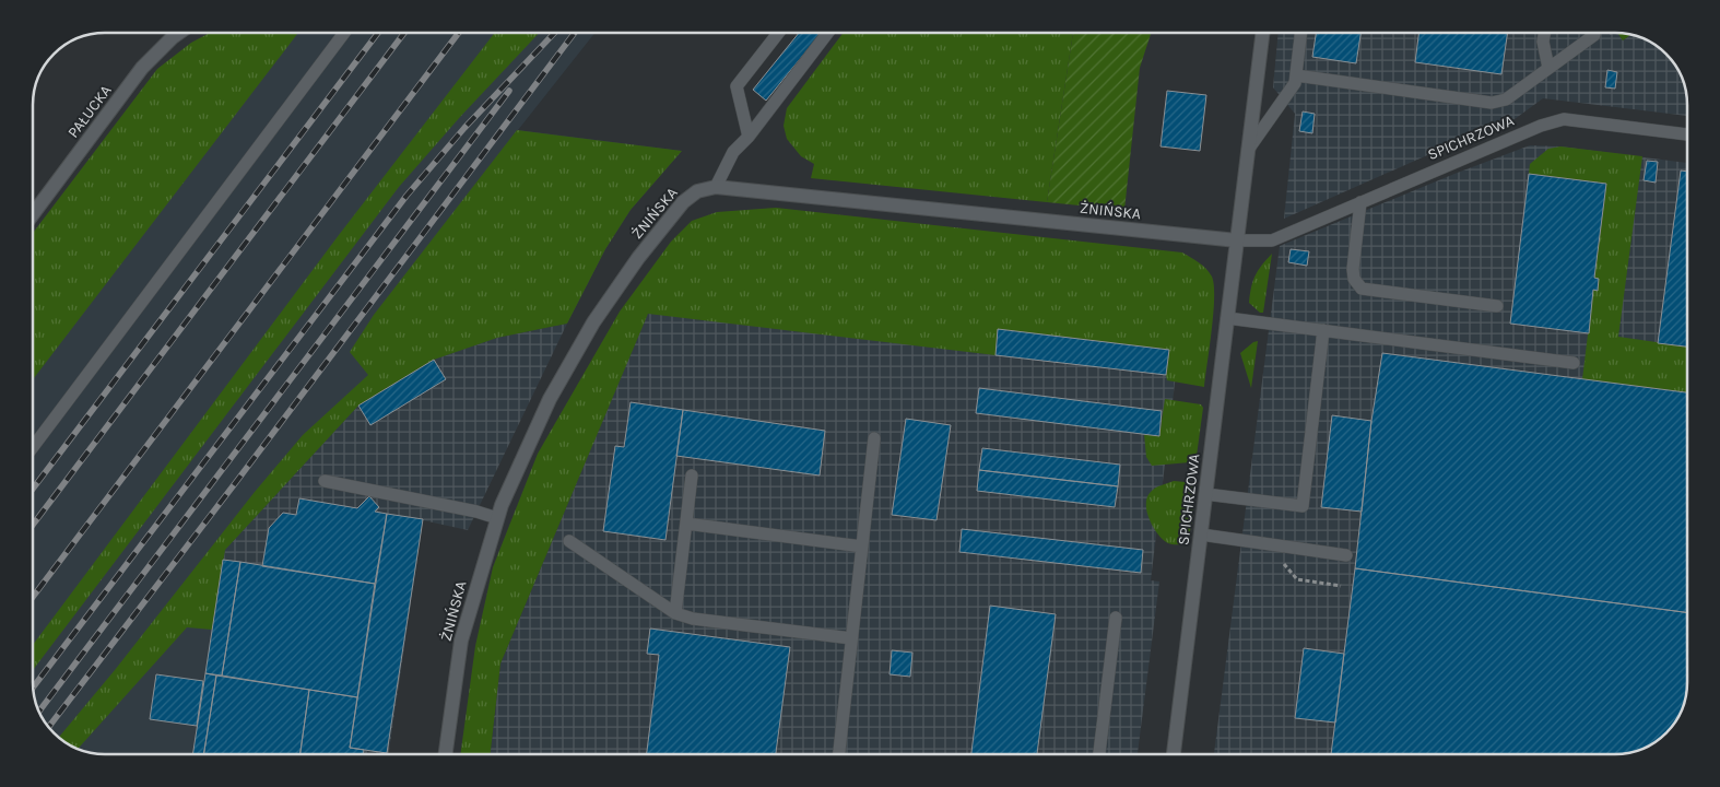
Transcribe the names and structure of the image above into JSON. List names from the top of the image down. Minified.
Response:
{"streets":{"street":["PAŁUCKA","SPICHRZOWA","ŻNIŃSKA"]},"crossings":[["SPICHRZOWA","ŻNIŃSKA"]]}
